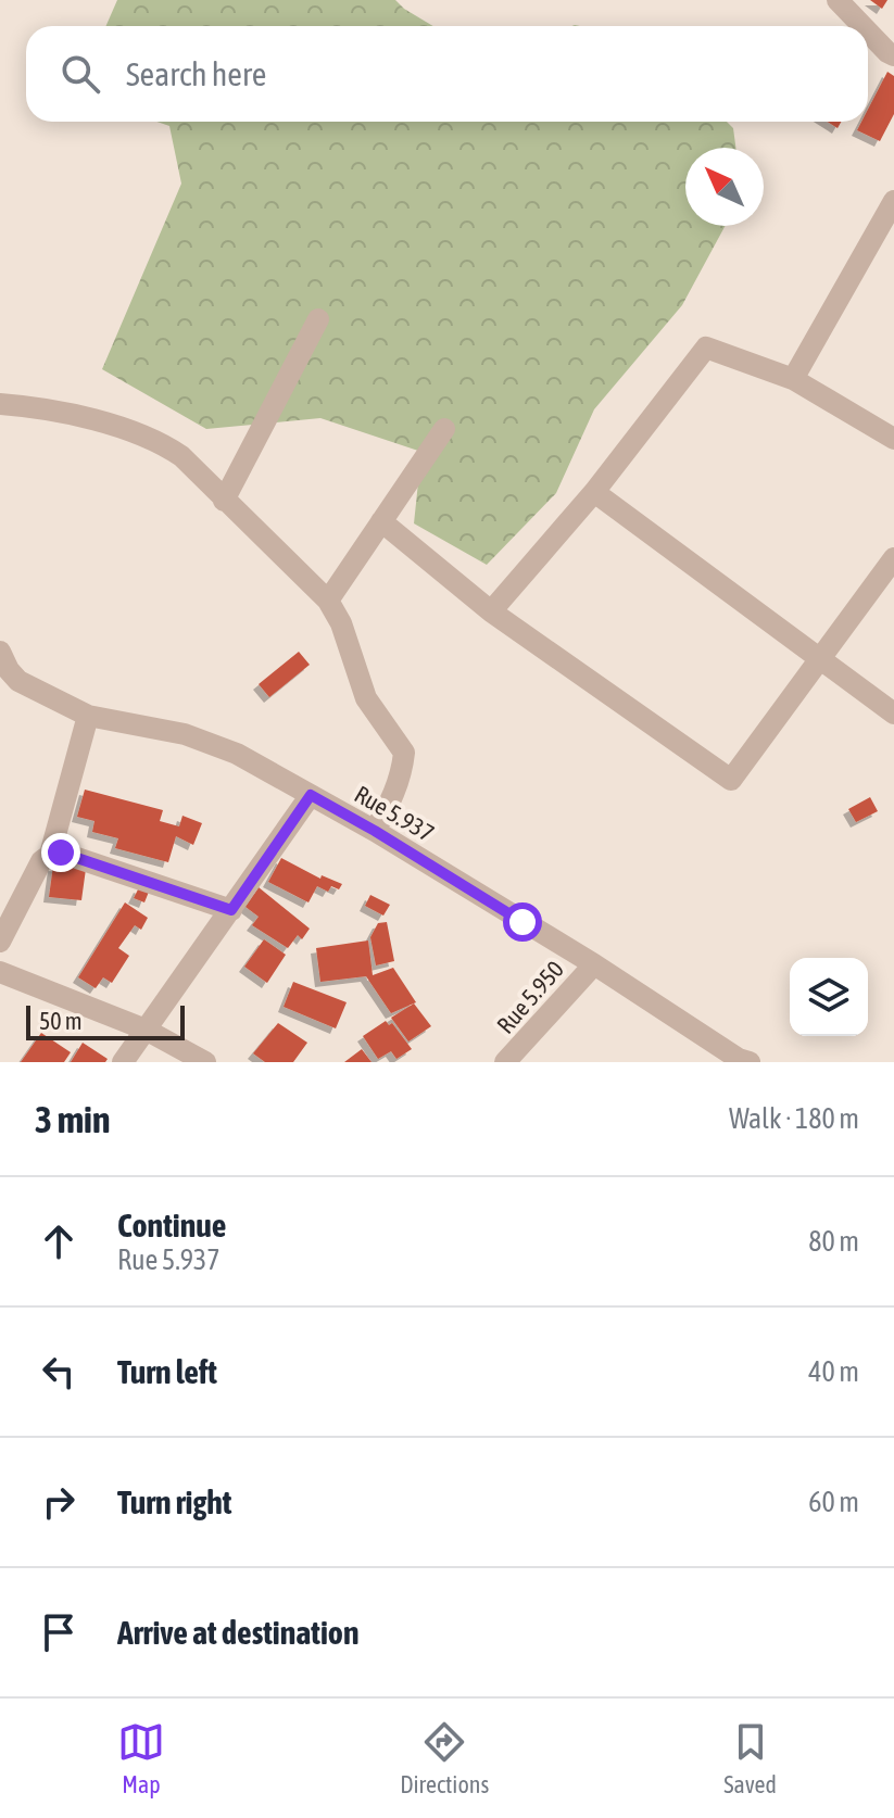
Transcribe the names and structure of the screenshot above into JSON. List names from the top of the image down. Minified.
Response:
{"streets":{"street":["Rue 5.937","Rue 5.950"]},"crossings":[["Rue 5.937","Rue 5.950"]],"scale_bar":"50 m","north":"top left","page":{"search":"Search here","scale":"50 m","heading":["3 min","Walk · 180 m"],"list":[["Continue","Rue 5.937","80 m"],["Turn left","40 m"],["Turn right","60 m"],"Arrive at destination"],"nav":["Map","Directions","Saved"]}}
